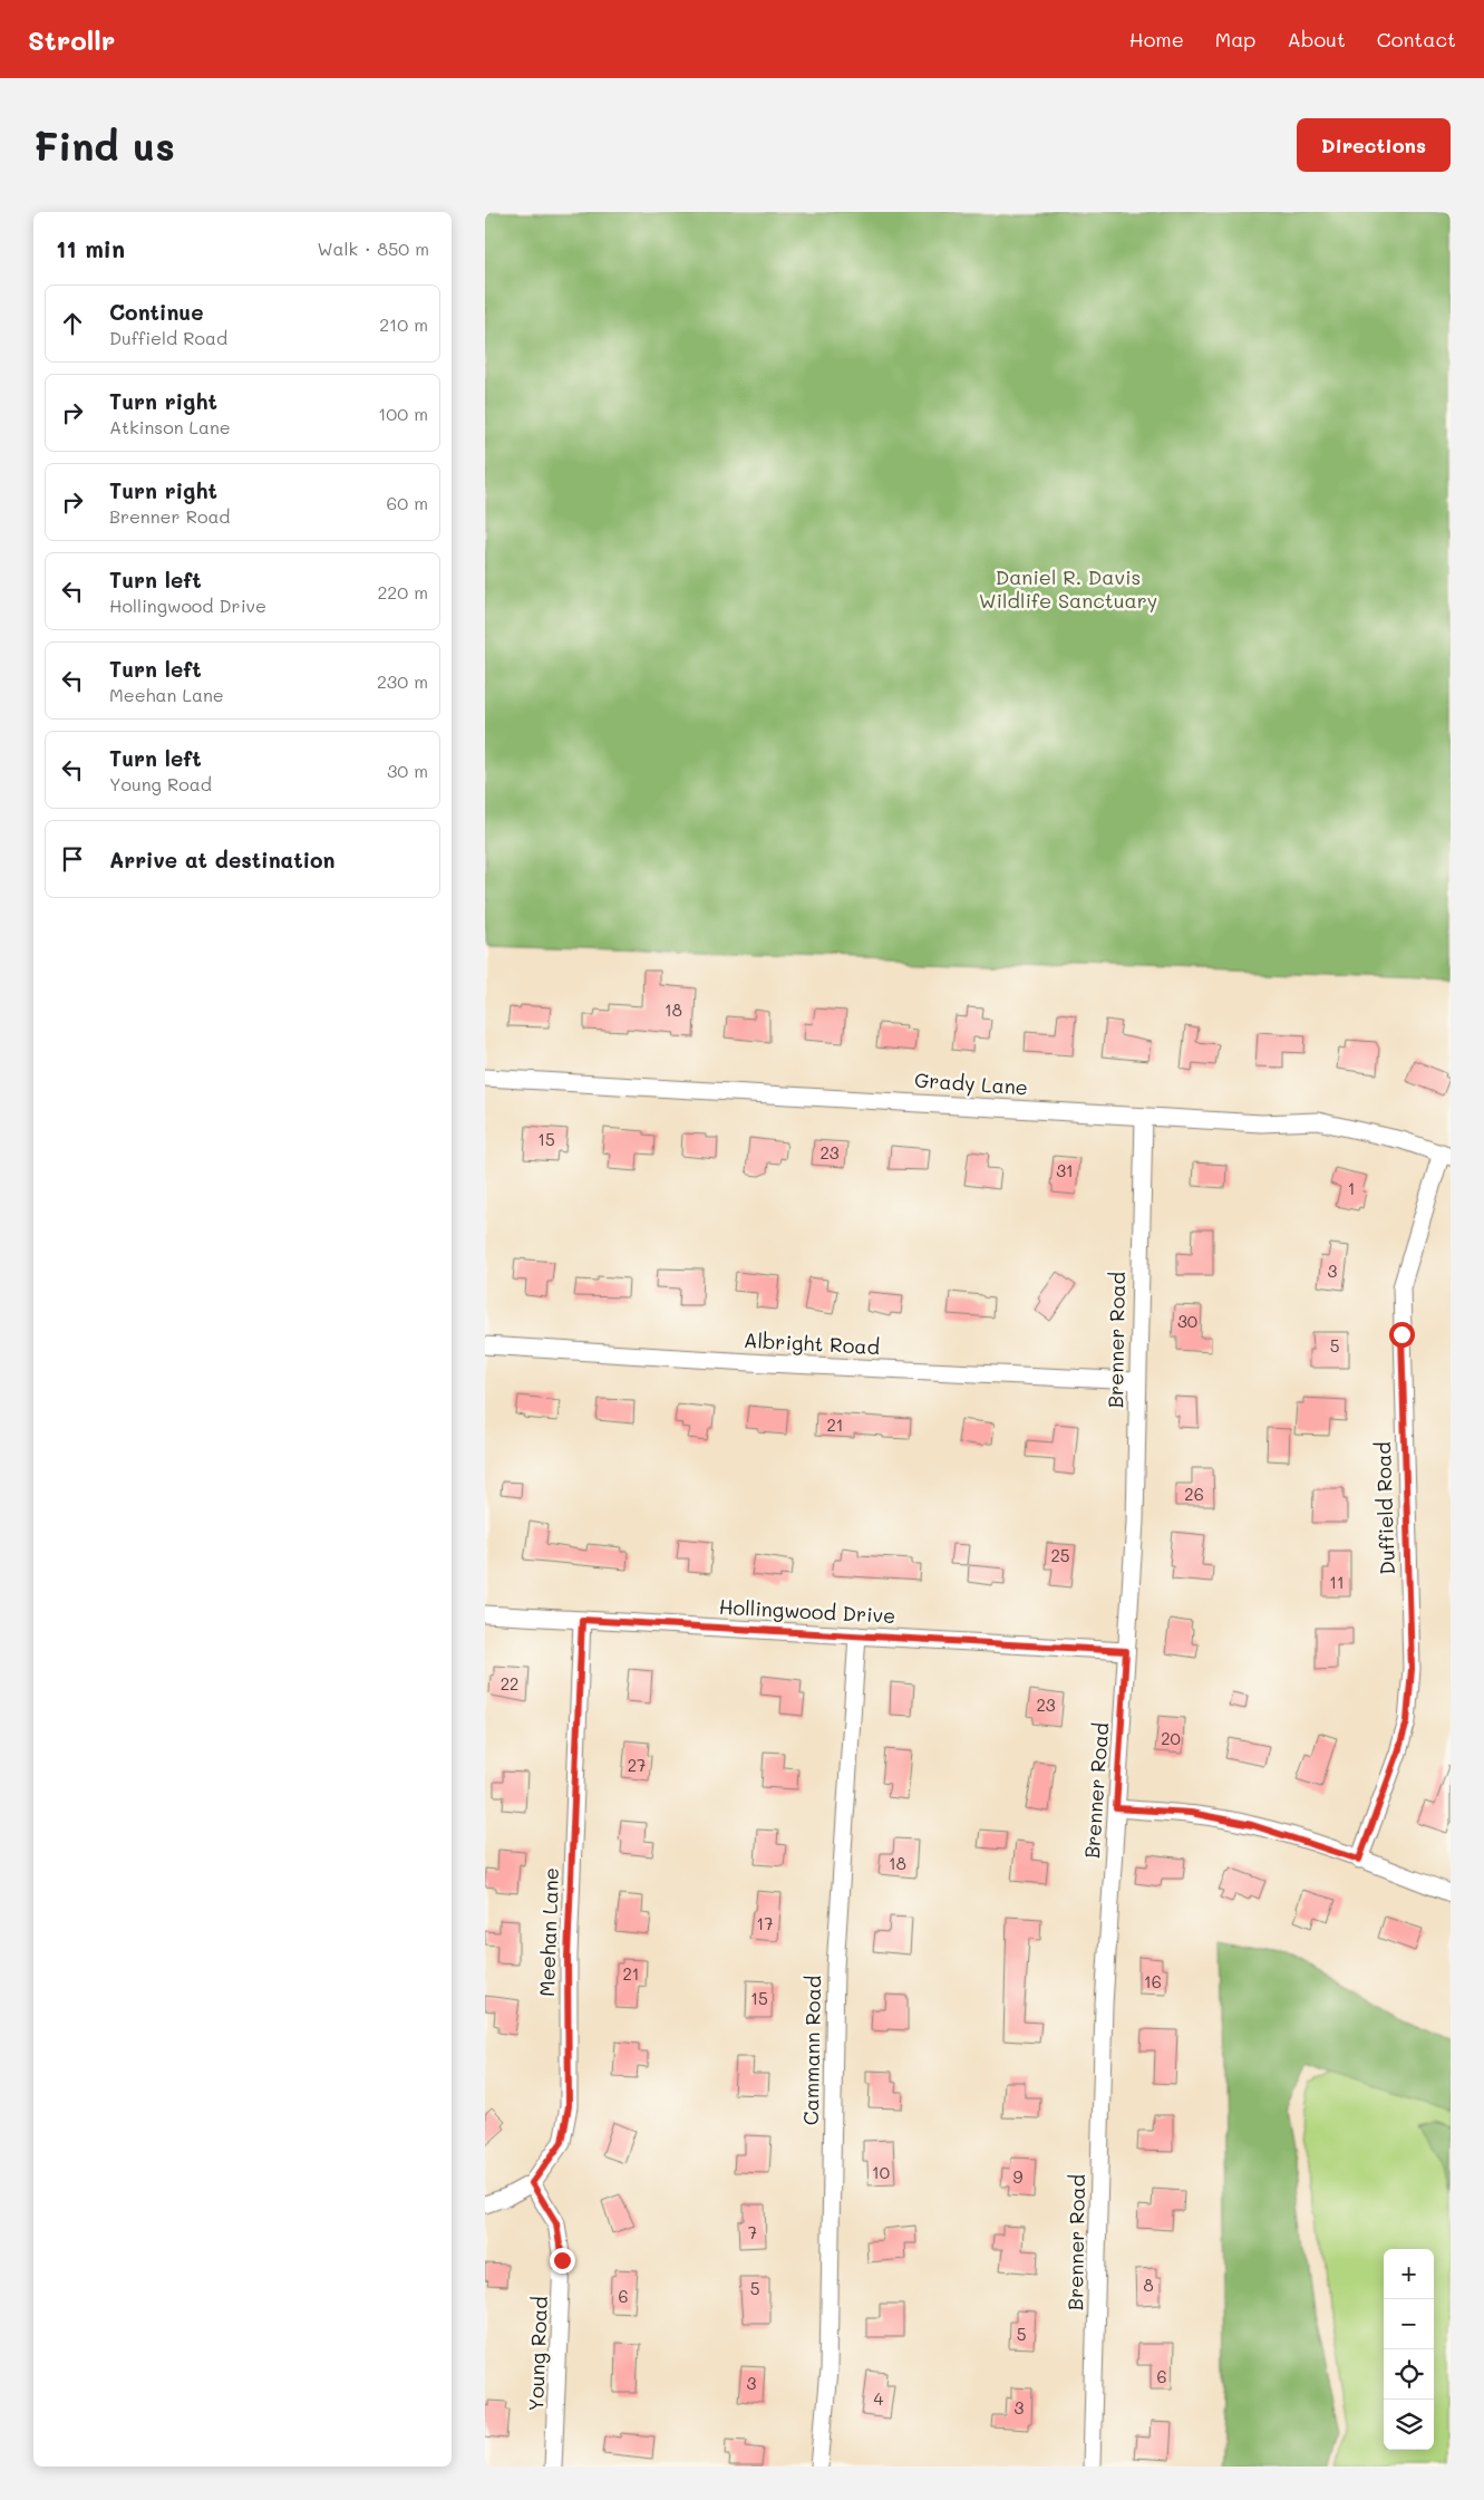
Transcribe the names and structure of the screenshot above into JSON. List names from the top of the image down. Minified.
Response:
{"streets":{"street":["Grady Lane","Brenner Road","Albright Road","Duffield Road","Hollingwood Drive","Meehan Lane","Cammann Road","Young Road"]},"crossings":[["Grady Lane","Brenner Road"],["Grady Lane","Duffield Road"],["Brenner Road","Albright Road"],["Brenner Road","Hollingwood Drive"],["Hollingwood Drive","Meehan Lane"],["Hollingwood Drive","Cammann Road"],["Meehan Lane","Young Road"]],"parks":["Daniel R. Davis Wildlife Sanctuary"],"house_numbers":["18","15","23","31","1","3","30","5","21","26","25","11","22","23","20","27","18","17","21","16","15","10","9","7","8","5","6","5","6","3","4","3"],"page":{"header":"Strollr","nav":["Home","Map","About","Contact"],"buttons":"Directions","title":"Find us","heading":["11 min","Walk · 850 m"],"list":[["Continue","Duffield Road","210 m"],["Turn right","Atkinson Lane","100 m"],["Turn right","Brenner Road","60 m"],["Turn left","Hollingwood Drive","220 m"],["Turn left","Meehan Lane","230 m"],["Turn left","Young Road","30 m"],"Arrive at destination"],"map_buttons":["+","−"]}}
